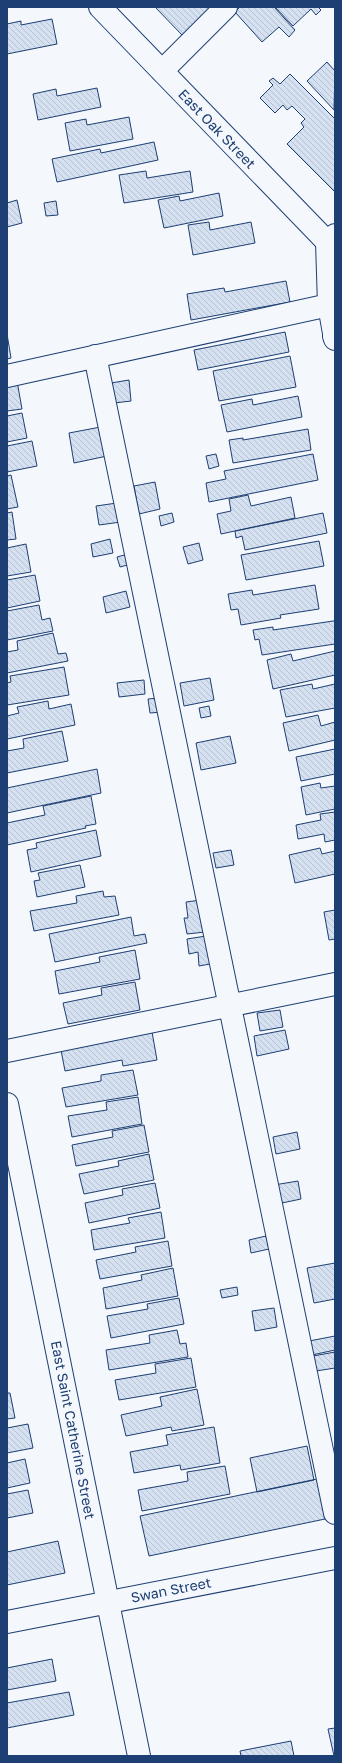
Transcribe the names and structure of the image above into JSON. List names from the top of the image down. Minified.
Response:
{"streets":{"street":["East Oak Street","East Saint Catherine Street","Swan Street"]},"crossings":[["East Saint Catherine Street","Swan Street"]]}
